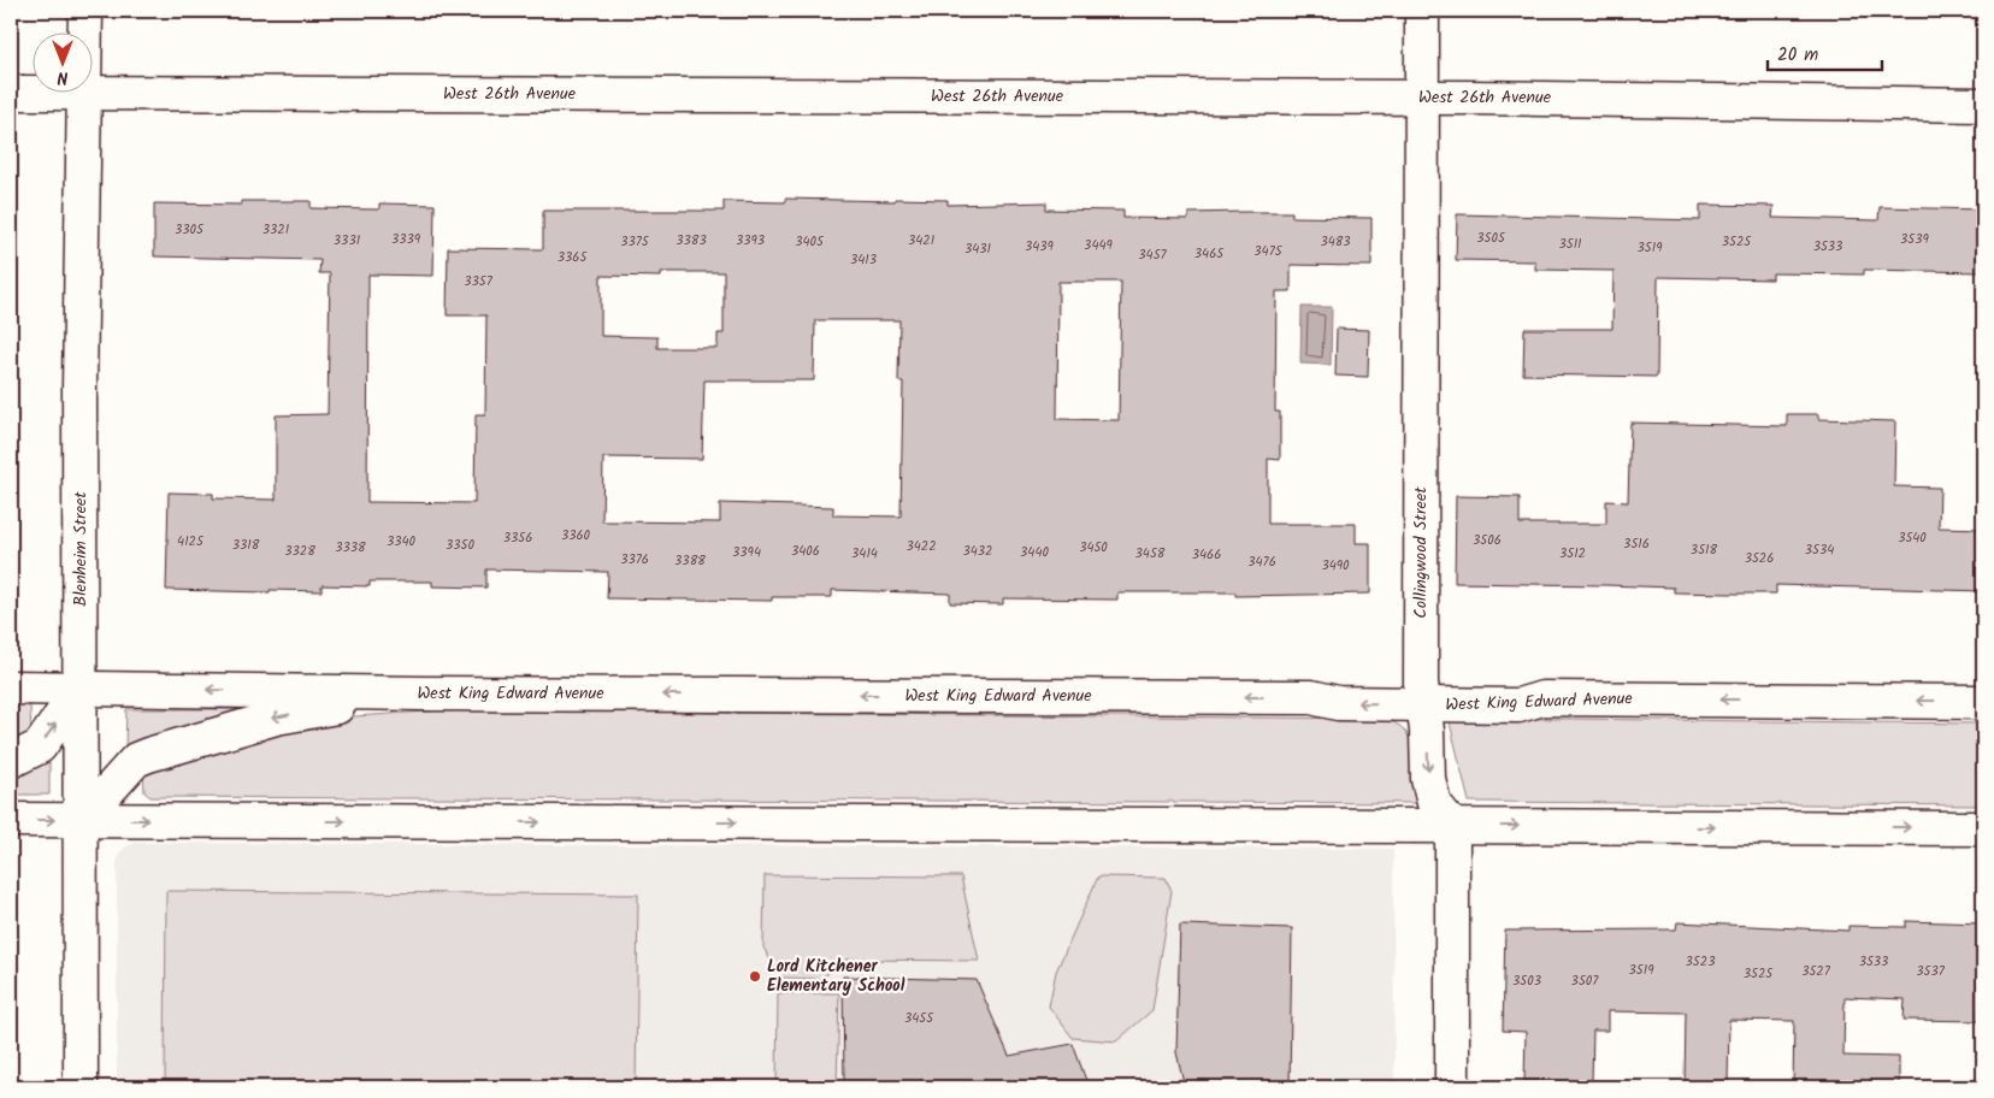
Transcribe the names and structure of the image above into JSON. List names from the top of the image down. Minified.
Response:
{"streets":{"main road":["West 26th Avenue","Blenheim Street","Collingwood Street","West King Edward Avenue"]},"crossings":[["West 26th Avenue","Collingwood Street"],["Blenheim Street","West King Edward Avenue"],["Collingwood Street","West King Edward Avenue"]],"places":["Lord Kitchener Elementary School"],"house_numbers":["3305","3321","3505","3339","3539","3331","3383","3393","3421","3375","3405","3483","3525","3511","3449","3439","3533","3519","3431","3475","3465","3457","3365","3413","3357","3360","3356","3540","3506","4125","3340","3516","3318","3350","3422","3338","3450","3518","3534","3328","3406","3432","3394","3440","3414","3458","3512","3466","3526","3376","3388","3476","3490","3523","3533","3519","3527","3537","3525","3503","3507","3455"],"scale_bar":"20 m","north":"bottom"}
